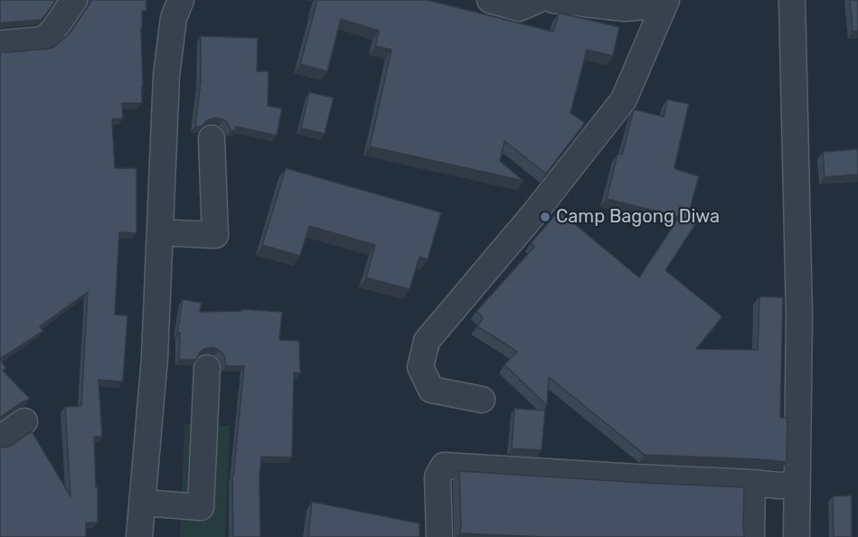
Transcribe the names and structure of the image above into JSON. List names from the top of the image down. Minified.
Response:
{"places":["Camp Bagong Diwa"]}
